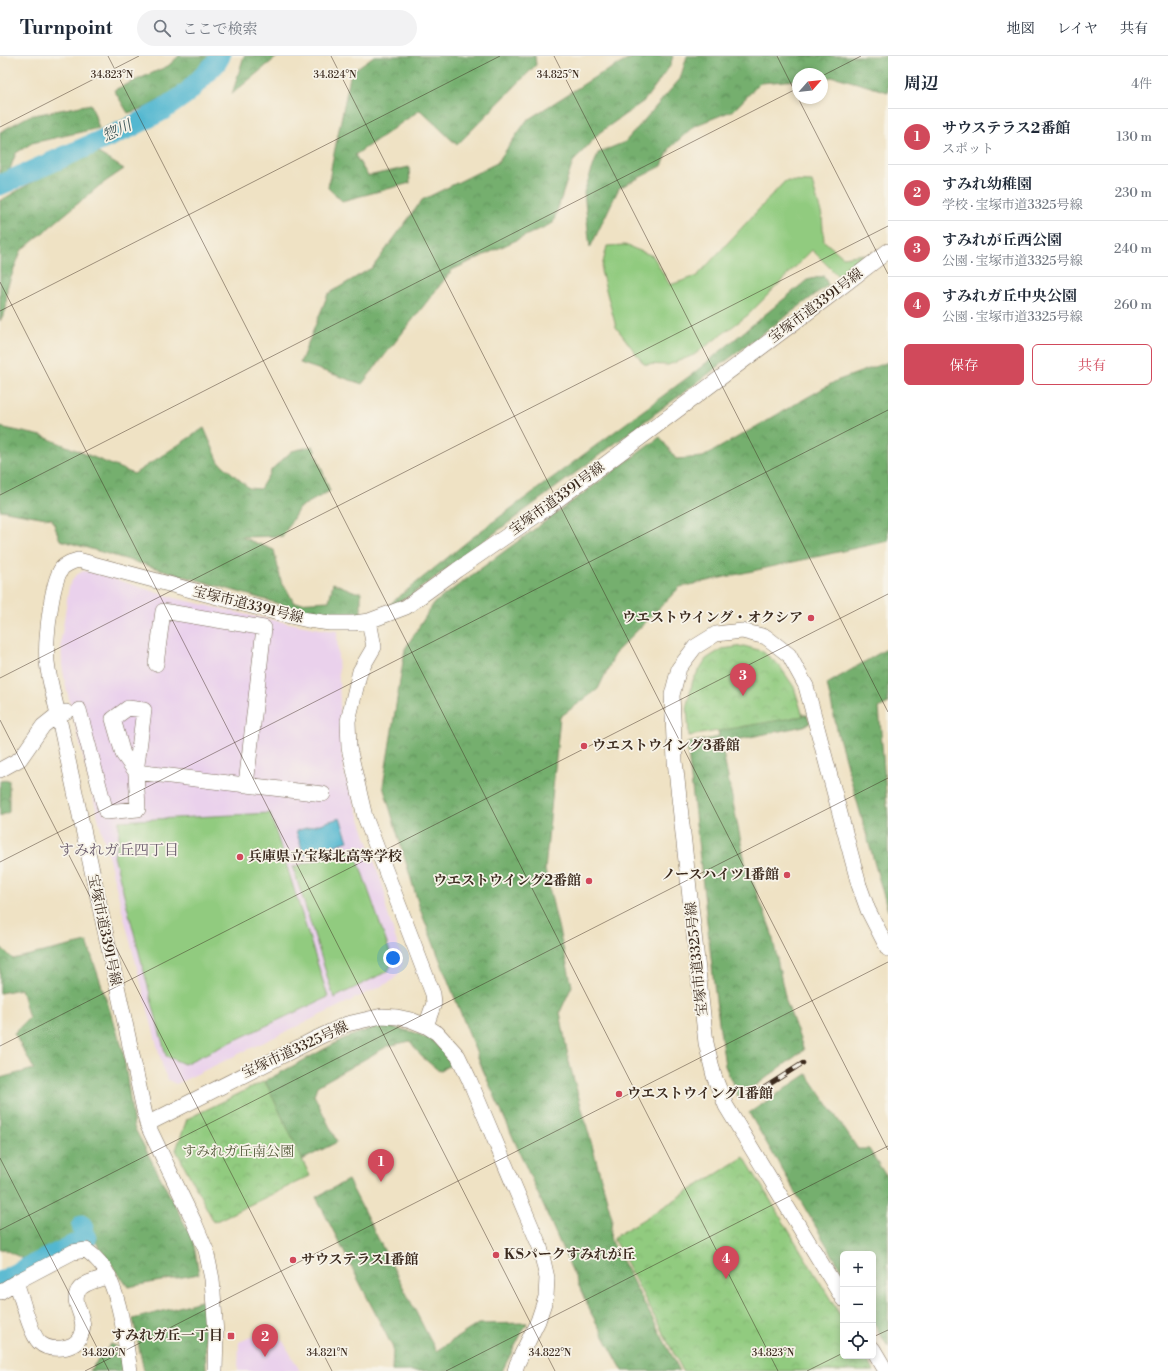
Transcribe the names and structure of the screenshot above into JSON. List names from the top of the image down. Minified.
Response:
{"streets":{"street":["宝塚市道3391号線","宝塚市道3325号線"]},"crossings":[["宝塚市道3391号線","宝塚市道3325号線"]],"districts":["すみれガ丘四丁目"],"water":["惣川"],"parks":["すみれガ丘南公園"],"places":{"other":["ウエストウイング・オクシア","ウエストウイング3番館","兵庫県立宝塚北高等学校","ノースハイツ1番館","ウエストウイング2番館","ウエストウイング1番館","KSパークすみれが丘","サウステラス1番館"],"transit":["すみれガ丘一丁目"]},"north":"top right","page":{"header":"Turnpoint","search":"ここで検索","nav":["地図","レイヤ","共有"],"heading":["周辺","4件"],"list":[{"mark":"1","name":"サウステラス2番館","note":"スポット","value":"130 m"},{"mark":"2","name":"すみれ幼稚園","note":"学校 · 宝塚市道3325号線","value":"230 m"},{"mark":"3","name":"すみれが丘西公園","note":"公園 · 宝塚市道3325号線","value":"240 m"},{"mark":"4","name":"すみれガ丘中央公園","note":"公園 · 宝塚市道3325号線","value":"260 m"}],"buttons":["保存","共有"],"pins":["3","1","4","2"],"map_buttons":["+","−"]},"coordinates":["34.823°N","34.824°N","34.825°N","34.820°N","34.821°N","34.822°N"]}
